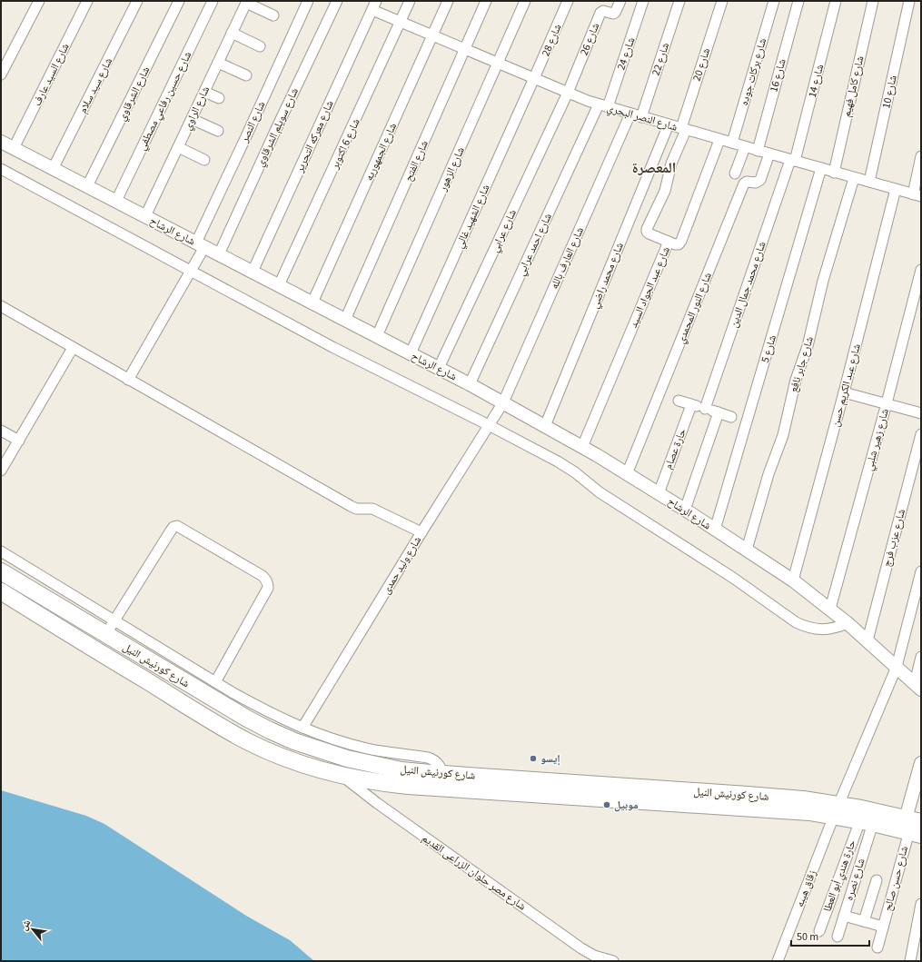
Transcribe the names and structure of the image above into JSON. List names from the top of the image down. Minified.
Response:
{"streets":{"highway":["شارع كورنيش النيل"],"street":["شارع 26","شارع 28","شارع 24","شارع 22","شارع 20","شارع بركات جوده","شارع السيد عارف","شارع 16","شارع 14","شارع سيد سلام","شارع كامل فهيم","شارع 10","شارع الشرقاوي","شارع حسين رفاعي مصطفي","شارع الراوي","شارع النصر البحري","شارع النصر","شارع سويلم الشرقاوي","شارع معركه التحرير","شارع 6 اكتوبر","شارع الجمهوريه","شارع الفتح","شارع الزهور","شارع الشهيد غالي","شارع الرشاح","شارع عرابي","شارع احمد عرابي","شارع العارف بالله","شارع محمد راضي","شارع محمد جمال الدين","شارع عبد الجواد السيد","شارع النور المحمدي","شارع 5","شارع جابر نافع","شارع عبد الكريم حسن","شارع زهير شلبي","حارة عصام","شارع عزب فرج","شارع وليد حمدى","شارع مصر حلوان الزراعى القديم","حارة هندي أبو العطا","شارع حسن صالح","شارع نصره","زقاق هيبه"]},"crossings":[["شارع 26","شارع النصر البحري"],["شارع 26","شارع عرابي"],["شارع 28","شارع النصر البحري"],["شارع 28","شارع الشهيد غالي"],["شارع 24","شارع النصر البحري"],["شارع 24","شارع احمد عرابي"],["شارع 22","شارع النصر البحري"],["شارع 20","شارع النصر البحري"],["شارع 20","شارع عبد الجواد السيد"],["شارع بركات جوده","شارع النصر البحري"],["شارع السيد عارف","شارع الرشاح"],["شارع 16","شارع النصر البحري"],["شارع 14","شارع النصر البحري"],["شارع 14","شارع محمد جمال الدين"],["شارع سيد سلام","شارع الرشاح"],["شارع كامل فهيم","شارع النصر البحري"],["شارع 10","شارع النصر البحري"],["شارع الشرقاوي","شارع الرشاح"],["شارع حسين رفاعي مصطفي","شارع الرشاح"],["شارع الراوي","شارع الرشاح"],["شارع النصر البحري","شارع معركه التحرير"],["شارع النصر البحري","شارع 6 اكتوبر"],["شارع النصر البحري","شارع الجمهوريه"],["شارع النصر البحري","شارع الفتح"],["شارع النصر البحري","شارع الزهور"],["شارع النصر البحري","شارع الشهيد غالي"],["شارع النصر البحري","شارع عرابي"],["شارع النصر البحري","شارع احمد عرابي"],["شارع النصر البحري","شارع العارف بالله"],["شارع النصر البحري","شارع محمد راضي"],["شارع النصر البحري","شارع محمد جمال الدين"],["شارع النصر البحري","شارع عبد الجواد السيد"],["شارع النصر البحري","شارع النور المحمدي"],["شارع النصر البحري","شارع 5"],["شارع النصر البحري","شارع جابر نافع"],["شارع النصر البحري","شارع عبد الكريم حسن"],["شارع النصر","شارع الرشاح"],["شارع سويلم الشرقاوي","شارع الرشاح"],["شارع معركه التحرير","شارع الرشاح"],["شارع 6 اكتوبر","شارع الرشاح"],["شارع الجمهوريه","شارع الرشاح"],["شارع الفتح","شارع الرشاح"],["شارع الزهور","شارع الرشاح"],["شارع الشهيد غالي","شارع الرشاح"],["شارع الرشاح","شارع عرابي"],["شارع الرشاح","شارع احمد عرابي"],["شارع الرشاح","شارع العارف بالله"],["شارع الرشاح","شارع محمد راضي"],["شارع الرشاح","شارع عبد الجواد السيد"],["شارع الرشاح","شارع النور المحمدي"],["شارع الرشاح","شارع 5"],["شارع الرشاح","شارع جابر نافع"],["شارع الرشاح","شارع عبد الكريم حسن"],["شارع الرشاح","شارع زهير شلبي"],["شارع الرشاح","حارة عصام"],["شارع الرشاح","شارع عزب فرج"],["شارع الرشاح","شارع وليد حمدى"],["شارع الرشاح","زقاق هيبه"],["شارع العارف بالله","شارع وليد حمدى"],["شارع كورنيش النيل","شارع مصر حلوان الزراعى القديم"],["شارع كورنيش النيل","حارة هندي أبو العطا"],["شارع كورنيش النيل","شارع حسن صالح"],["شارع كورنيش النيل","شارع نصره"],["شارع كورنيش النيل","زقاق هيبه"],["حارة هندي أبو العطا","شارع نصره"]],"districts":["المعصرة"],"places":["إيسو","موبيل"],"scale_bar":"50 m","north":"top left"}
